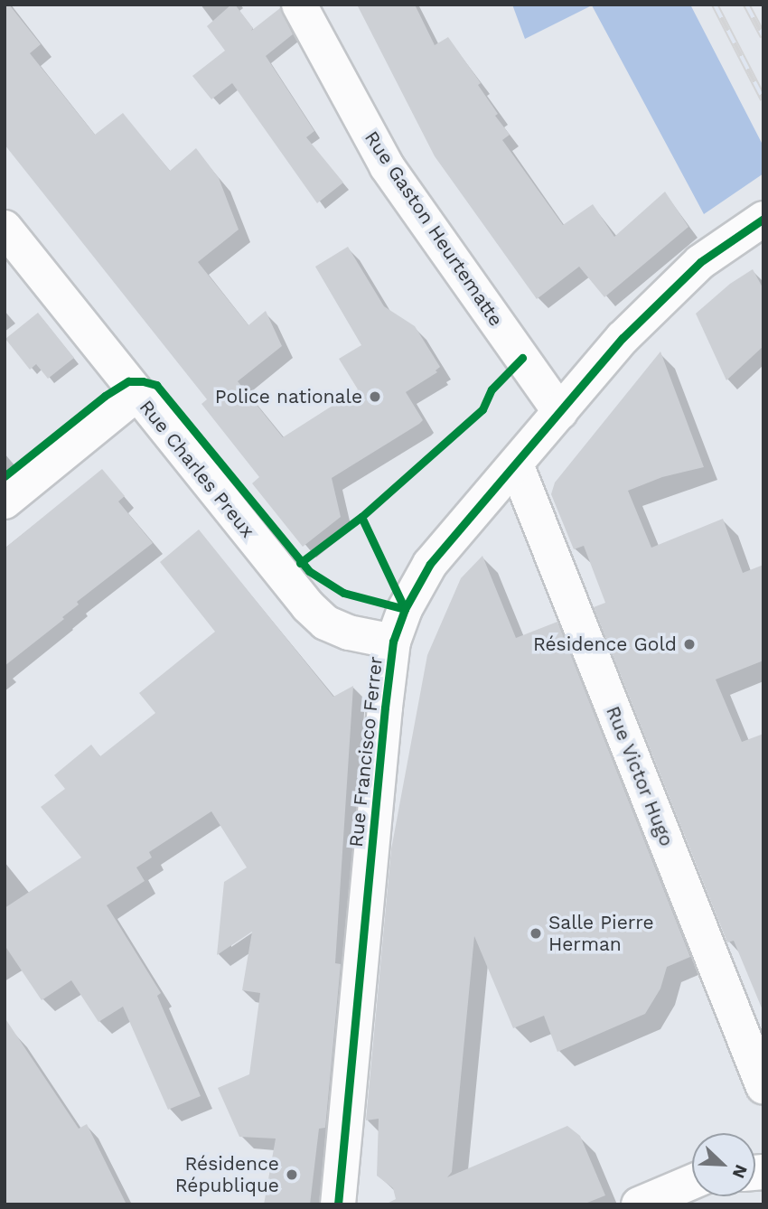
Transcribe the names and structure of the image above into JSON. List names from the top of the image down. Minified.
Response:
{"streets":{"street":["Rue Gaston Heurtematte","Rue Charles Preux","Rue Francisco Ferrer","Rue Victor Hugo"]},"crossings":[["Rue Gaston Heurtematte","Rue Francisco Ferrer"],["Rue Charles Preux","Rue Francisco Ferrer"],["Rue Francisco Ferrer","Rue Victor Hugo"]],"places":["Police nationale","Résidence Gold","Salle Pierre Herman","Résidence République"],"north":"bottom right"}
